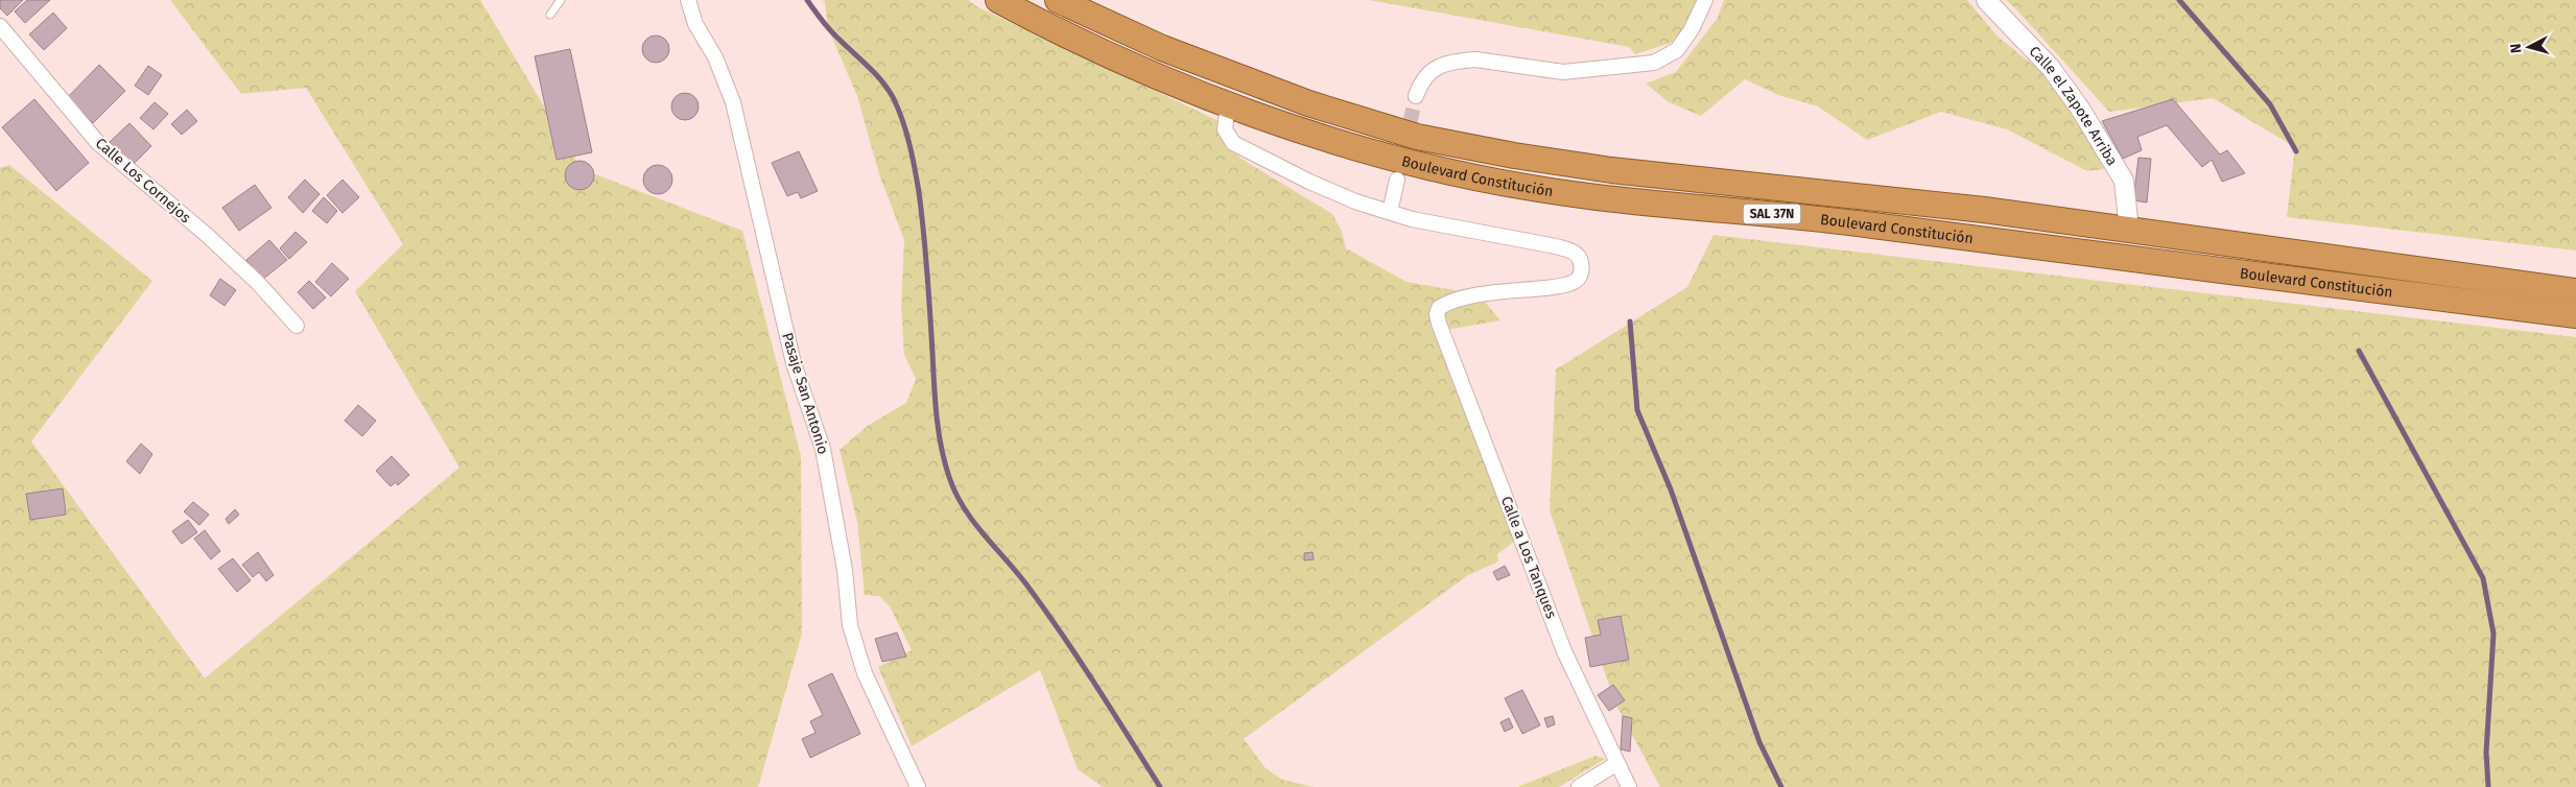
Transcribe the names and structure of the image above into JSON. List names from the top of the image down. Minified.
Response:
{"streets":{"highway":["Boulevard Constitución","SAL 37N"],"street":["Calle el Zapote Arriba","Calle Los Cornejos","Pasaje San Antonio","Calle a Los Tanques"]},"crossings":[["Calle el Zapote Arriba","Boulevard Constitución"]],"north":"left"}
